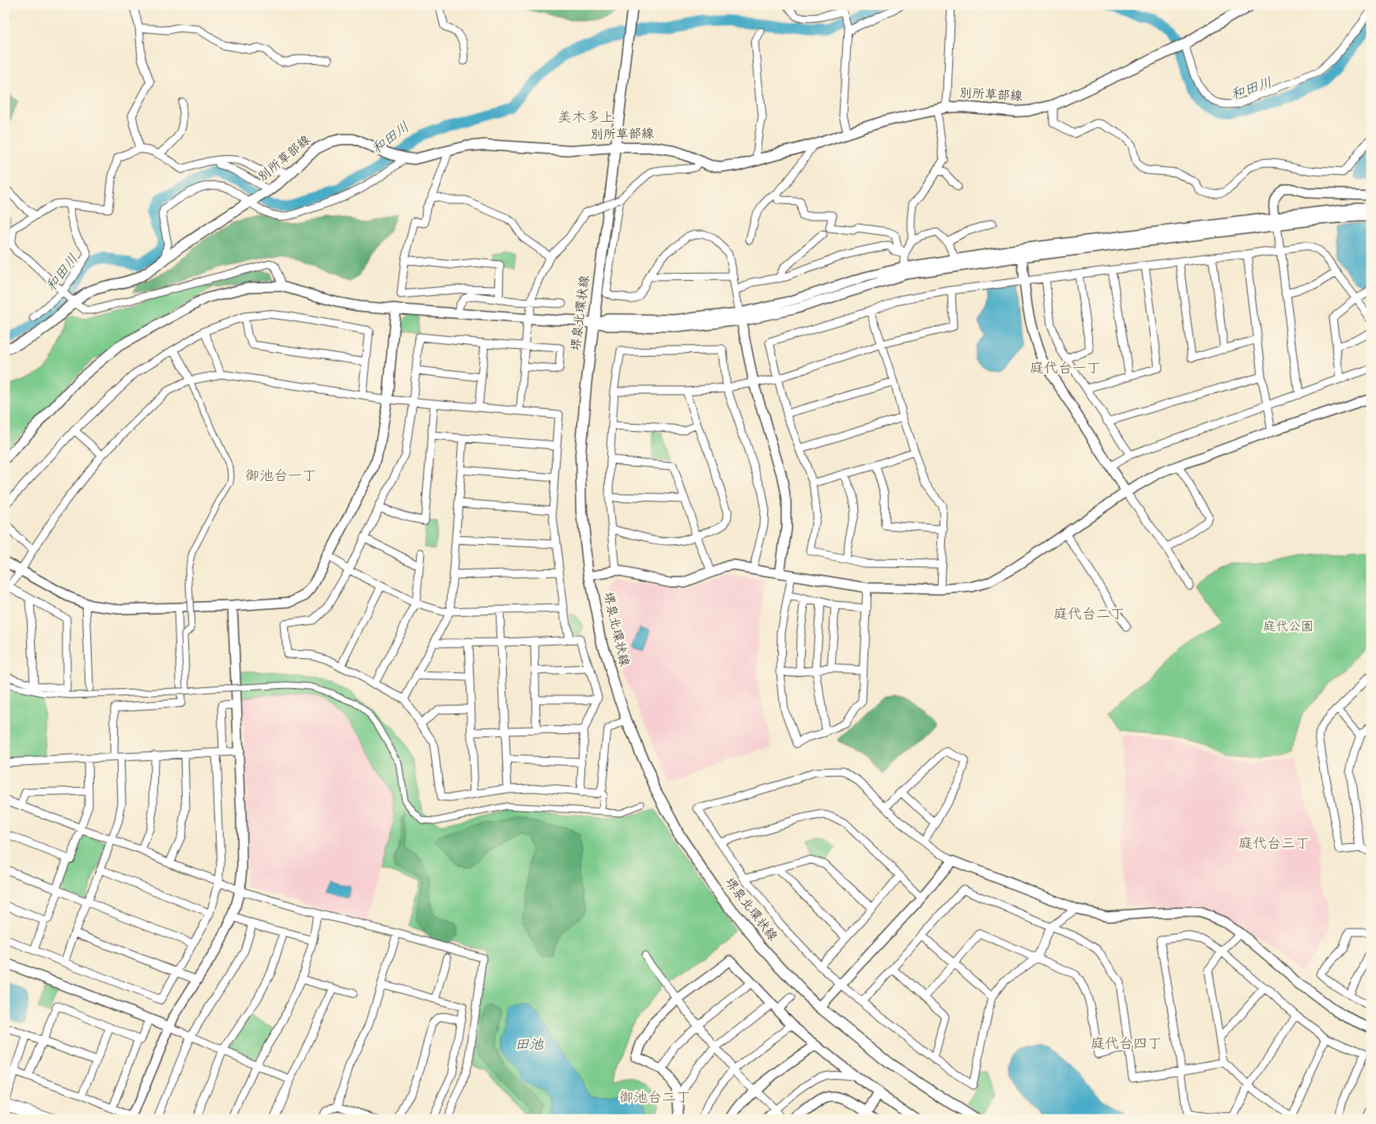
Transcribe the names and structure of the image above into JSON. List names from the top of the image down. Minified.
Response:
{"streets":{"main road":["別所草部線","堺泉北環状線"]},"crossings":[["別所草部線","堺泉北環状線"]],"districts":["美木多上","庭代台一丁","御池台一丁","庭代台二丁","庭代台三丁","庭代台四丁","御池台二丁"],"water":["和田川","田池"],"parks":["庭代公園"]}
